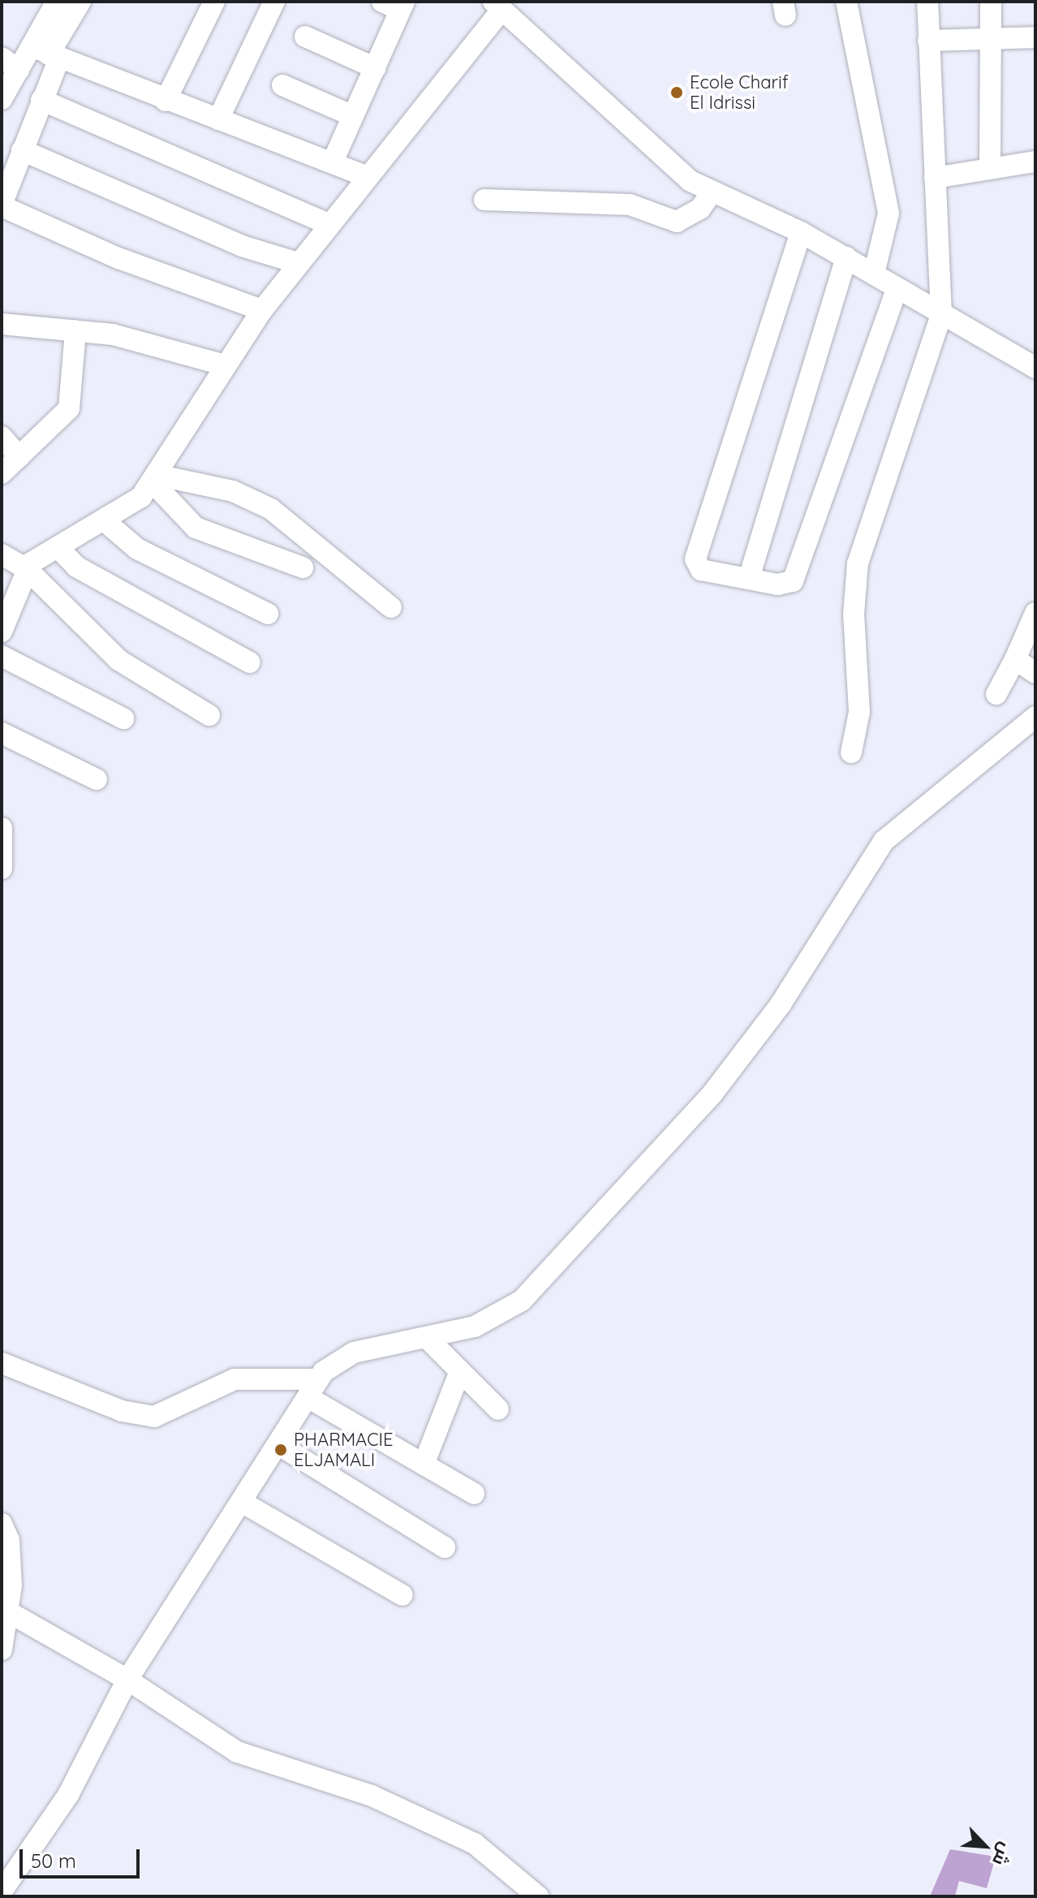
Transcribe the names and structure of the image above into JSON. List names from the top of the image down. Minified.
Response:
{"places":["Ecole Charif El Idrissi","PHARMACIE ELJAMALI"],"scale_bar":"50 m","north":"bottom right"}
